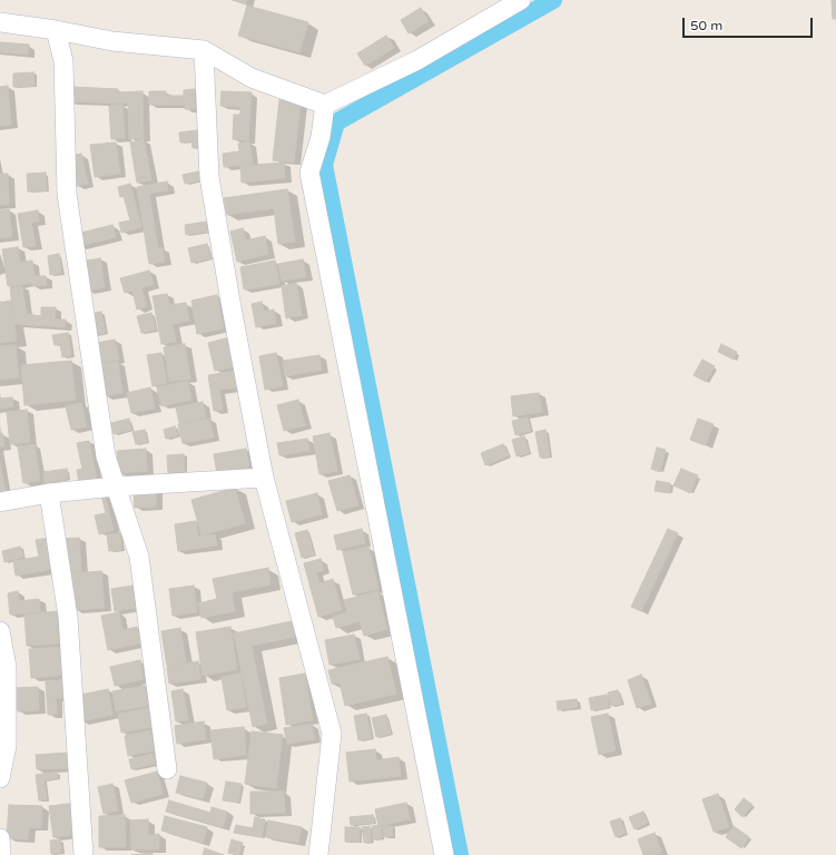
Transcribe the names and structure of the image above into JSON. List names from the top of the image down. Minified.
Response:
{"scale_bar":"50 m"}
